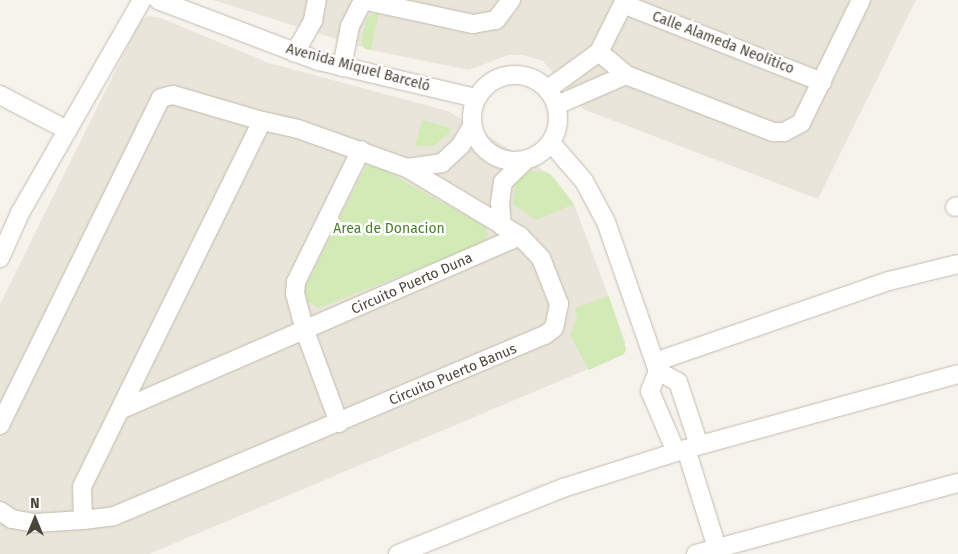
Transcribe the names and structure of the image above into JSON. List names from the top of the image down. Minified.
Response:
{"streets":{"street":["Calle Alameda Neolitico","Avenida Miquel Barceló","Circuito Puerto Duna","Circuito Puerto Banus"]},"crossings":[["Circuito Puerto Duna","Circuito Puerto Banus"]],"parks":["Area de Donacion"],"north":"top"}
